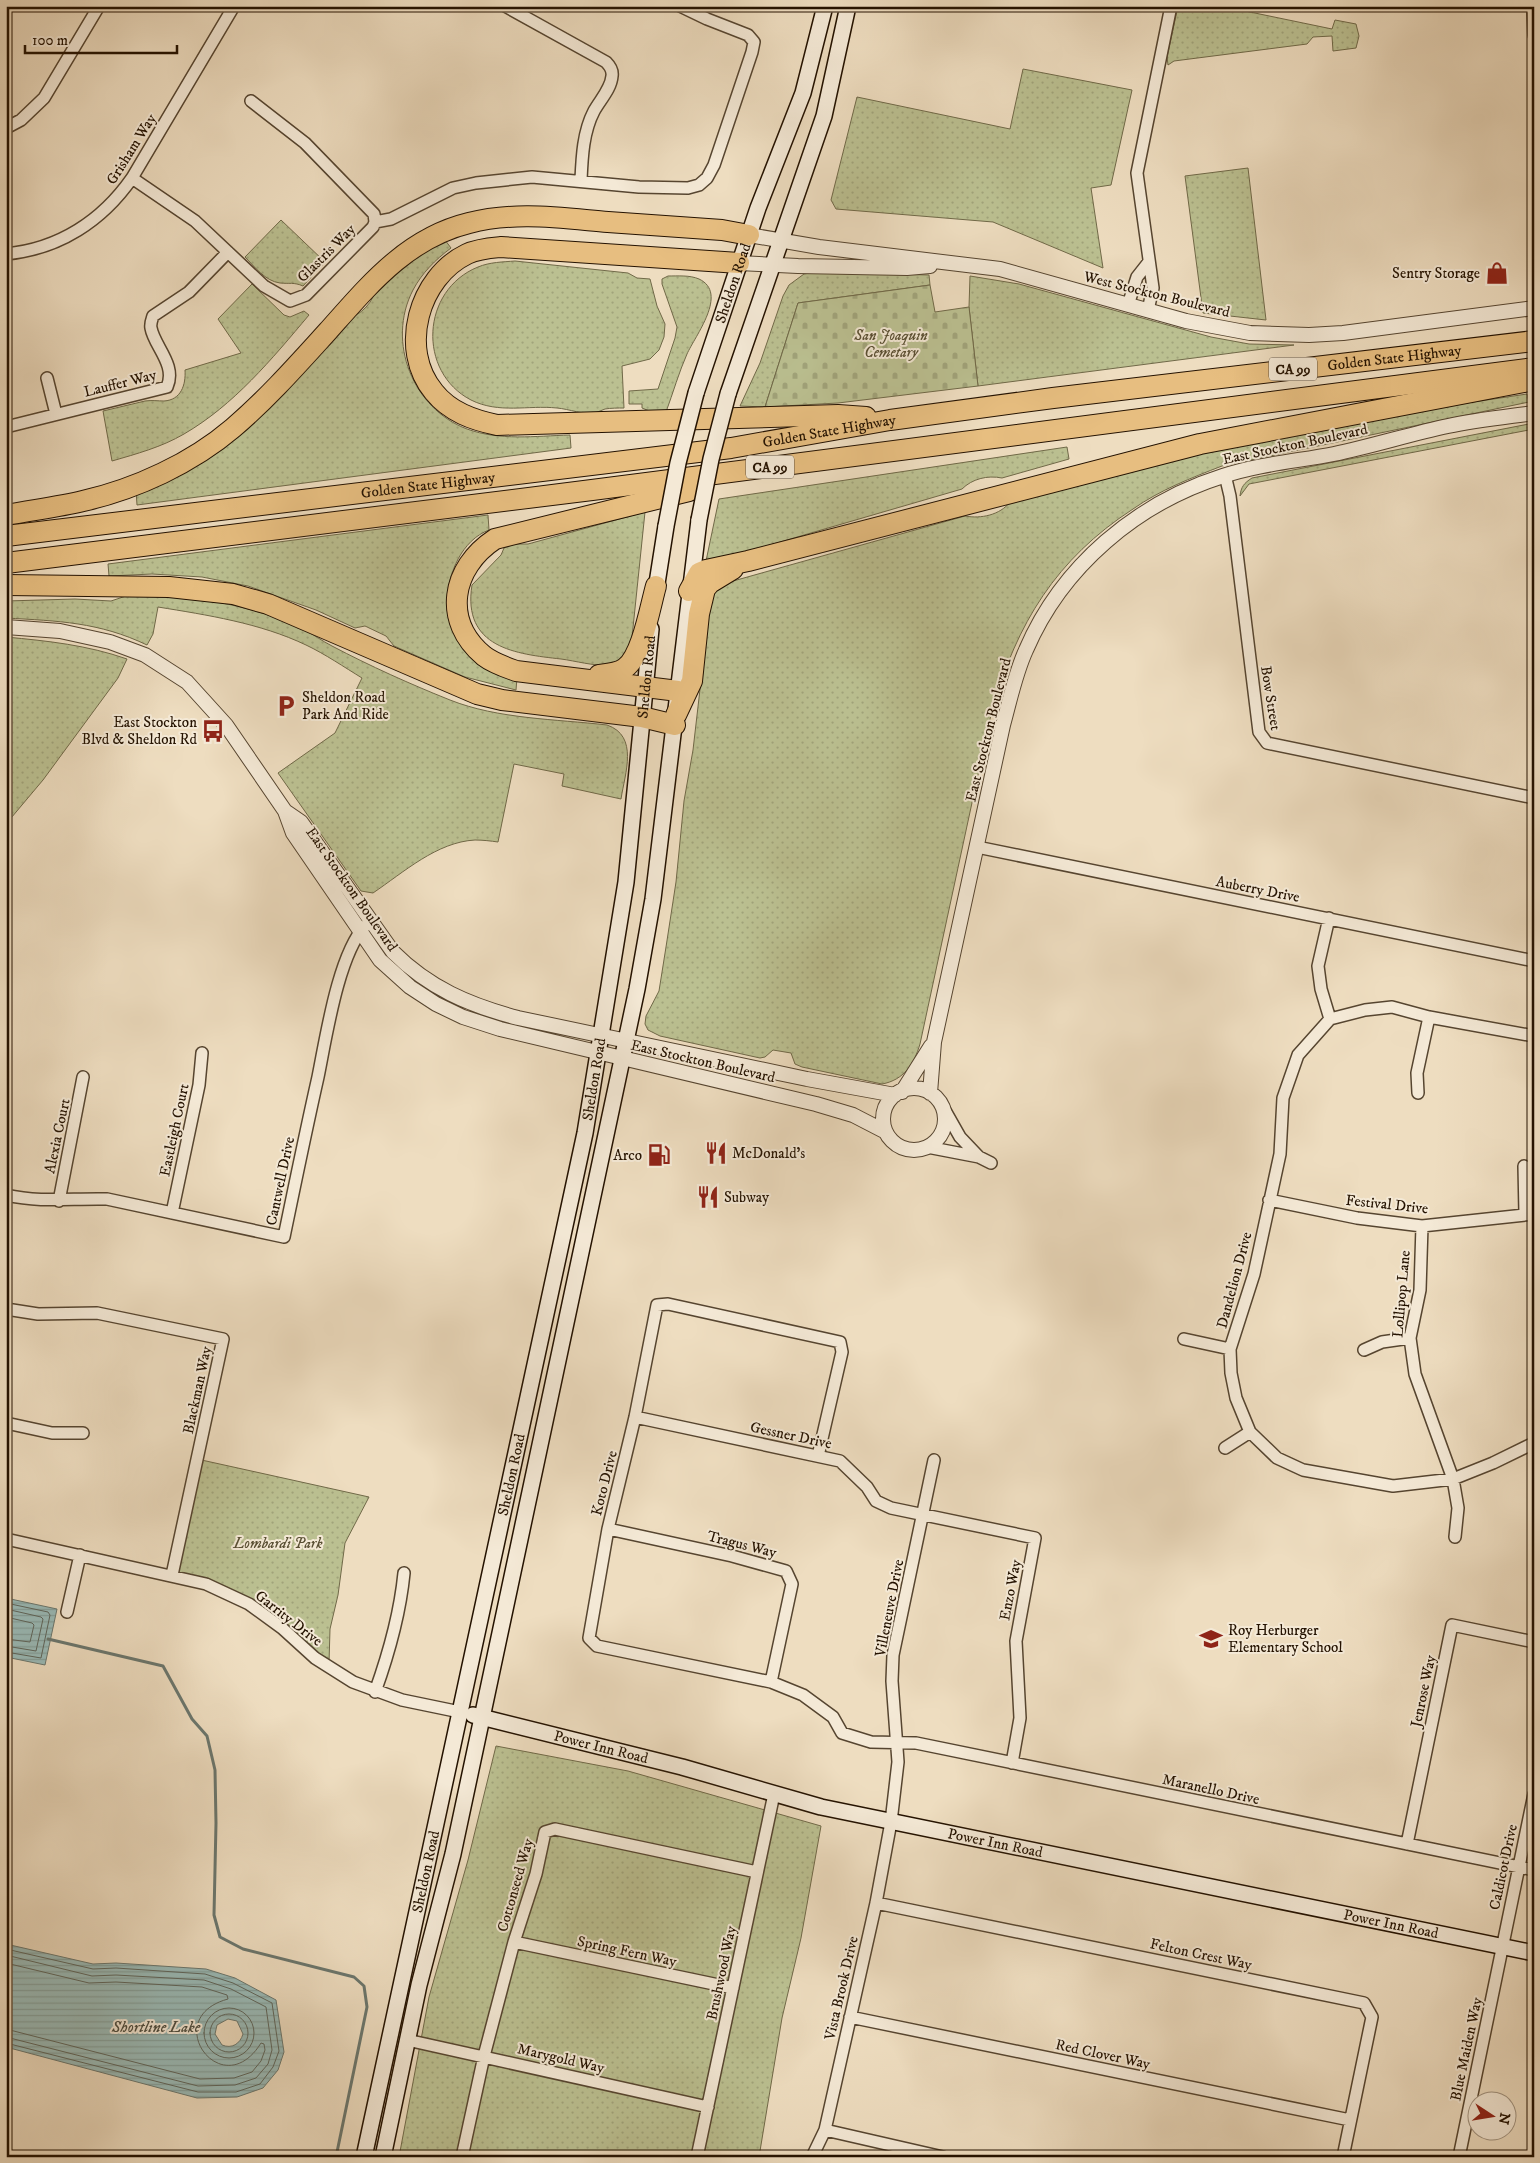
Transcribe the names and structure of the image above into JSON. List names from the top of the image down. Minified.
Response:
{"streets":{"highway":["Golden State Highway","CA 99"],"main road":["Sheldon Road","Power Inn Road"],"street":["Grisham Way","Glastris Way","West Stockton Boulevard","Lauffer Way","East Stockton Boulevard","Bow Street","Auberry Drive","Eastleigh Court","Alexia Court","Cantwell Drive","Festival Drive","Dandelion Drive","Lollipop Lane","Blackman Way","Gessner Drive","Koto Drive","Tragus Way","Enzo Way","Villeneuve Drive","Garrity Drive","Jenrose Way","Maranello Drive","Caldicot Drive","Cottonseed Way","Spring Fern Way","Felton Crest Way","Brushwood Way","Vista Brook Drive","Blue Maiden Way","Red Clover Way","Marygold Way"]},"crossings":[["Grisham Way","Glastris Way"],["Glastris Way","Lauffer Way"],["Sheldon Road","West Stockton Boulevard"],["Sheldon Road","East Stockton Boulevard"],["Sheldon Road","Garrity Drive"],["Sheldon Road","Power Inn Road"],["Sheldon Road","Marygold Way"],["East Stockton Boulevard","Bow Street"],["East Stockton Boulevard","Auberry Drive"],["East Stockton Boulevard","Cantwell Drive"],["Eastleigh Court","Cantwell Drive"],["Alexia Court","Cantwell Drive"],["Festival Drive","Dandelion Drive"],["Festival Drive","Lollipop Lane"],["Dandelion Drive","Lollipop Lane"],["Blackman Way","Garrity Drive"],["Gessner Drive","Koto Drive"],["Gessner Drive","Enzo Way"],["Gessner Drive","Villeneuve Drive"],["Koto Drive","Tragus Way"],["Koto Drive","Villeneuve Drive"],["Koto Drive","Maranello Drive"],["Enzo Way","Villeneuve Drive"],["Enzo Way","Maranello Drive"],["Villeneuve Drive","Power Inn Road"],["Villeneuve Drive","Maranello Drive"],["Villeneuve Drive","Vista Brook Drive"],["Garrity Drive","Power Inn Road"],["Jenrose Way","Maranello Drive"],["Power Inn Road","Caldicot Drive"],["Power Inn Road","Brushwood Way"],["Power Inn Road","Vista Brook Drive"],["Power Inn Road","Blue Maiden Way"],["Maranello Drive","Caldicot Drive"],["Caldicot Drive","Blue Maiden Way"],["Cottonseed Way","Spring Fern Way"],["Cottonseed Way","Brushwood Way"],["Cottonseed Way","Marygold Way"],["Spring Fern Way","Brushwood Way"],["Felton Crest Way","Vista Brook Drive"],["Felton Crest Way","Red Clover Way"],["Brushwood Way","Marygold Way"],["Vista Brook Drive","Red Clover Way"]],"water":["Shortline Lake"],"parks":["San Joaquin Cemetary","Lombardi Park"],"places":{"shop":["Sentry Storage"],"parking":["Sheldon Road Park And Ride"],"bus stop":["East Stockton Blvd & Sheldon Rd"],"restaurant":["McDonald's","Subway"],"fuel station":["Arco"],"school or university":["Roy Herburger Elementary School"]},"scale_bar":"100 m","north":"right"}
